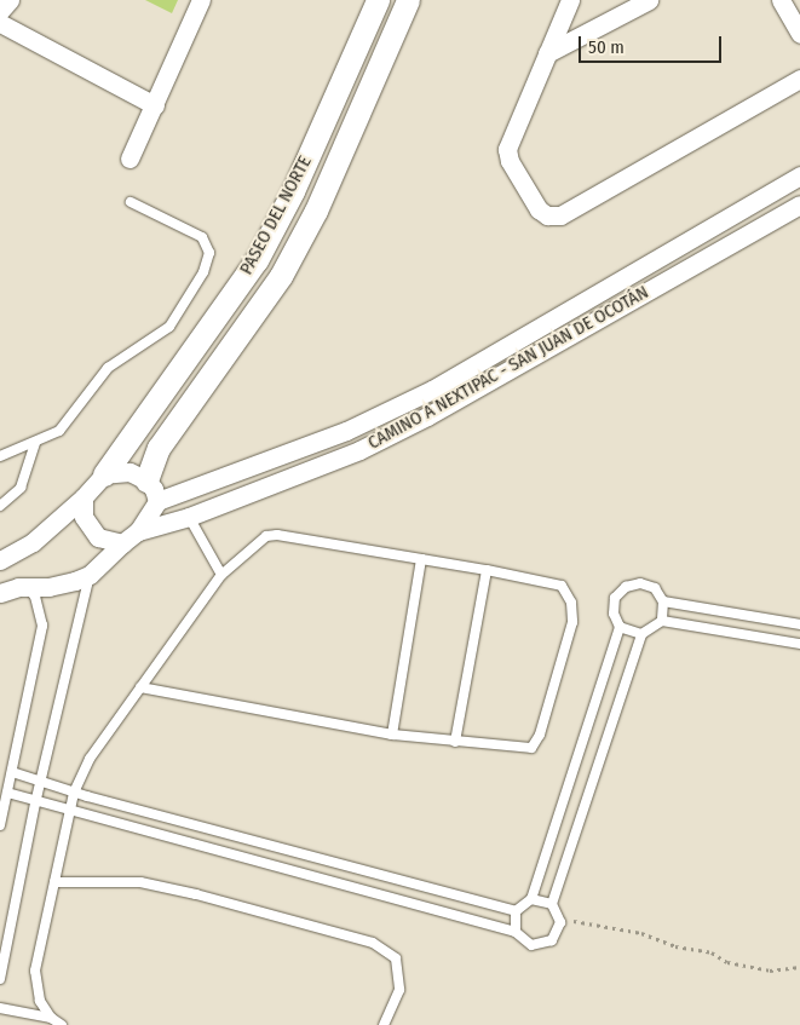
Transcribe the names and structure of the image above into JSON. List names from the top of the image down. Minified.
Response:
{"streets":{"street":["PASEO DEL NORTE","CAMINO A NEXTIPAC - SAN JUAN DE OCOTÁN"]},"crossings":[["PASEO DEL NORTE","CAMINO A NEXTIPAC - SAN JUAN DE OCOTÁN"]],"scale_bar":"50 m"}
